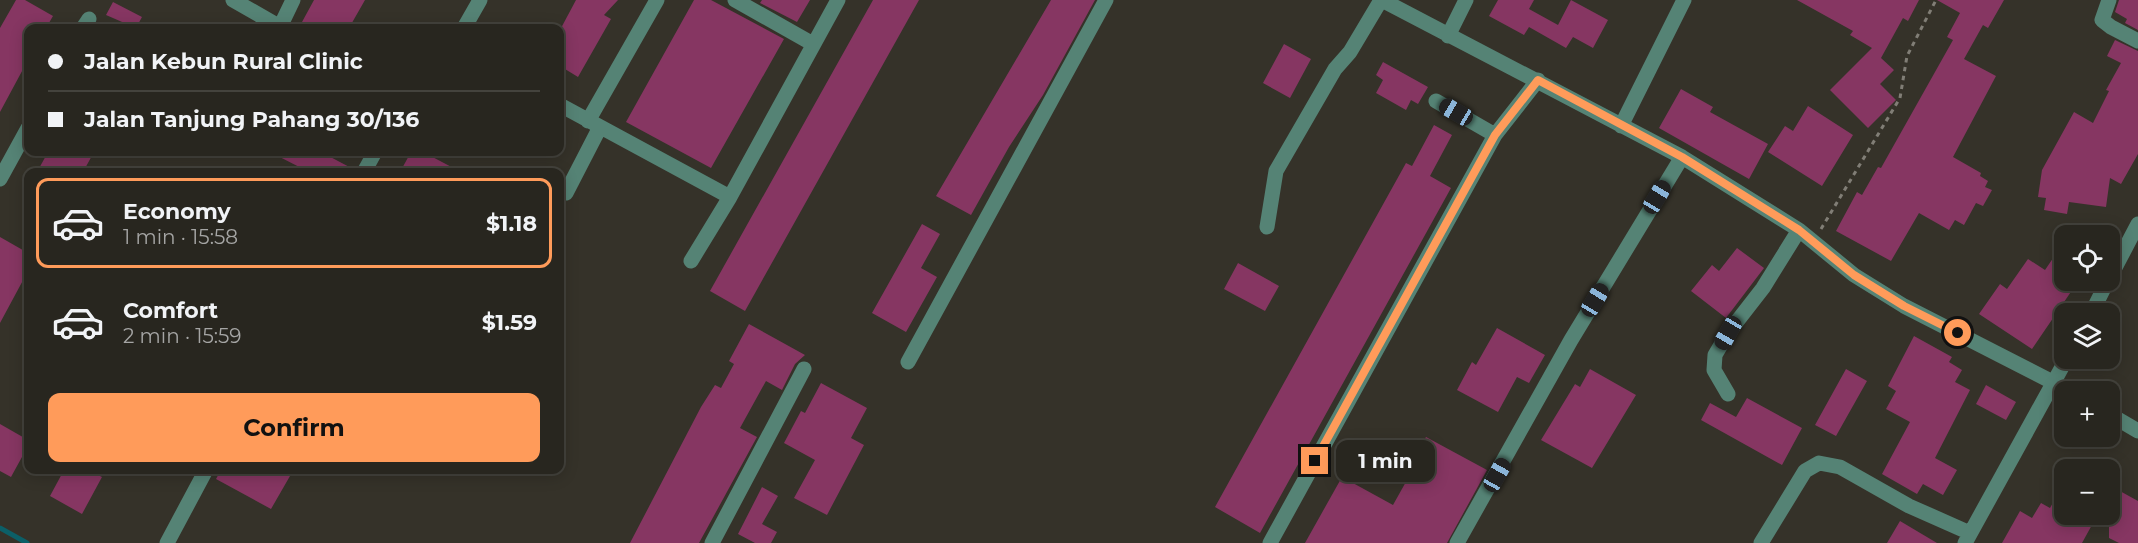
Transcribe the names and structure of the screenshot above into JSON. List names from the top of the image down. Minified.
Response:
{"page":{"banner":["Jalan Kebun Rural Clinic","Jalan Tanjung Pahang 30/136"],"list":[{"name":"Economy","note":"1 min · 15:58","value":"$1.18"},{"name":"Comfort","note":"2 min · 15:59","value":"$1.59"}],"map_buttons":["+","−"],"buttons":"Confirm","bubble":"1 min"}}
